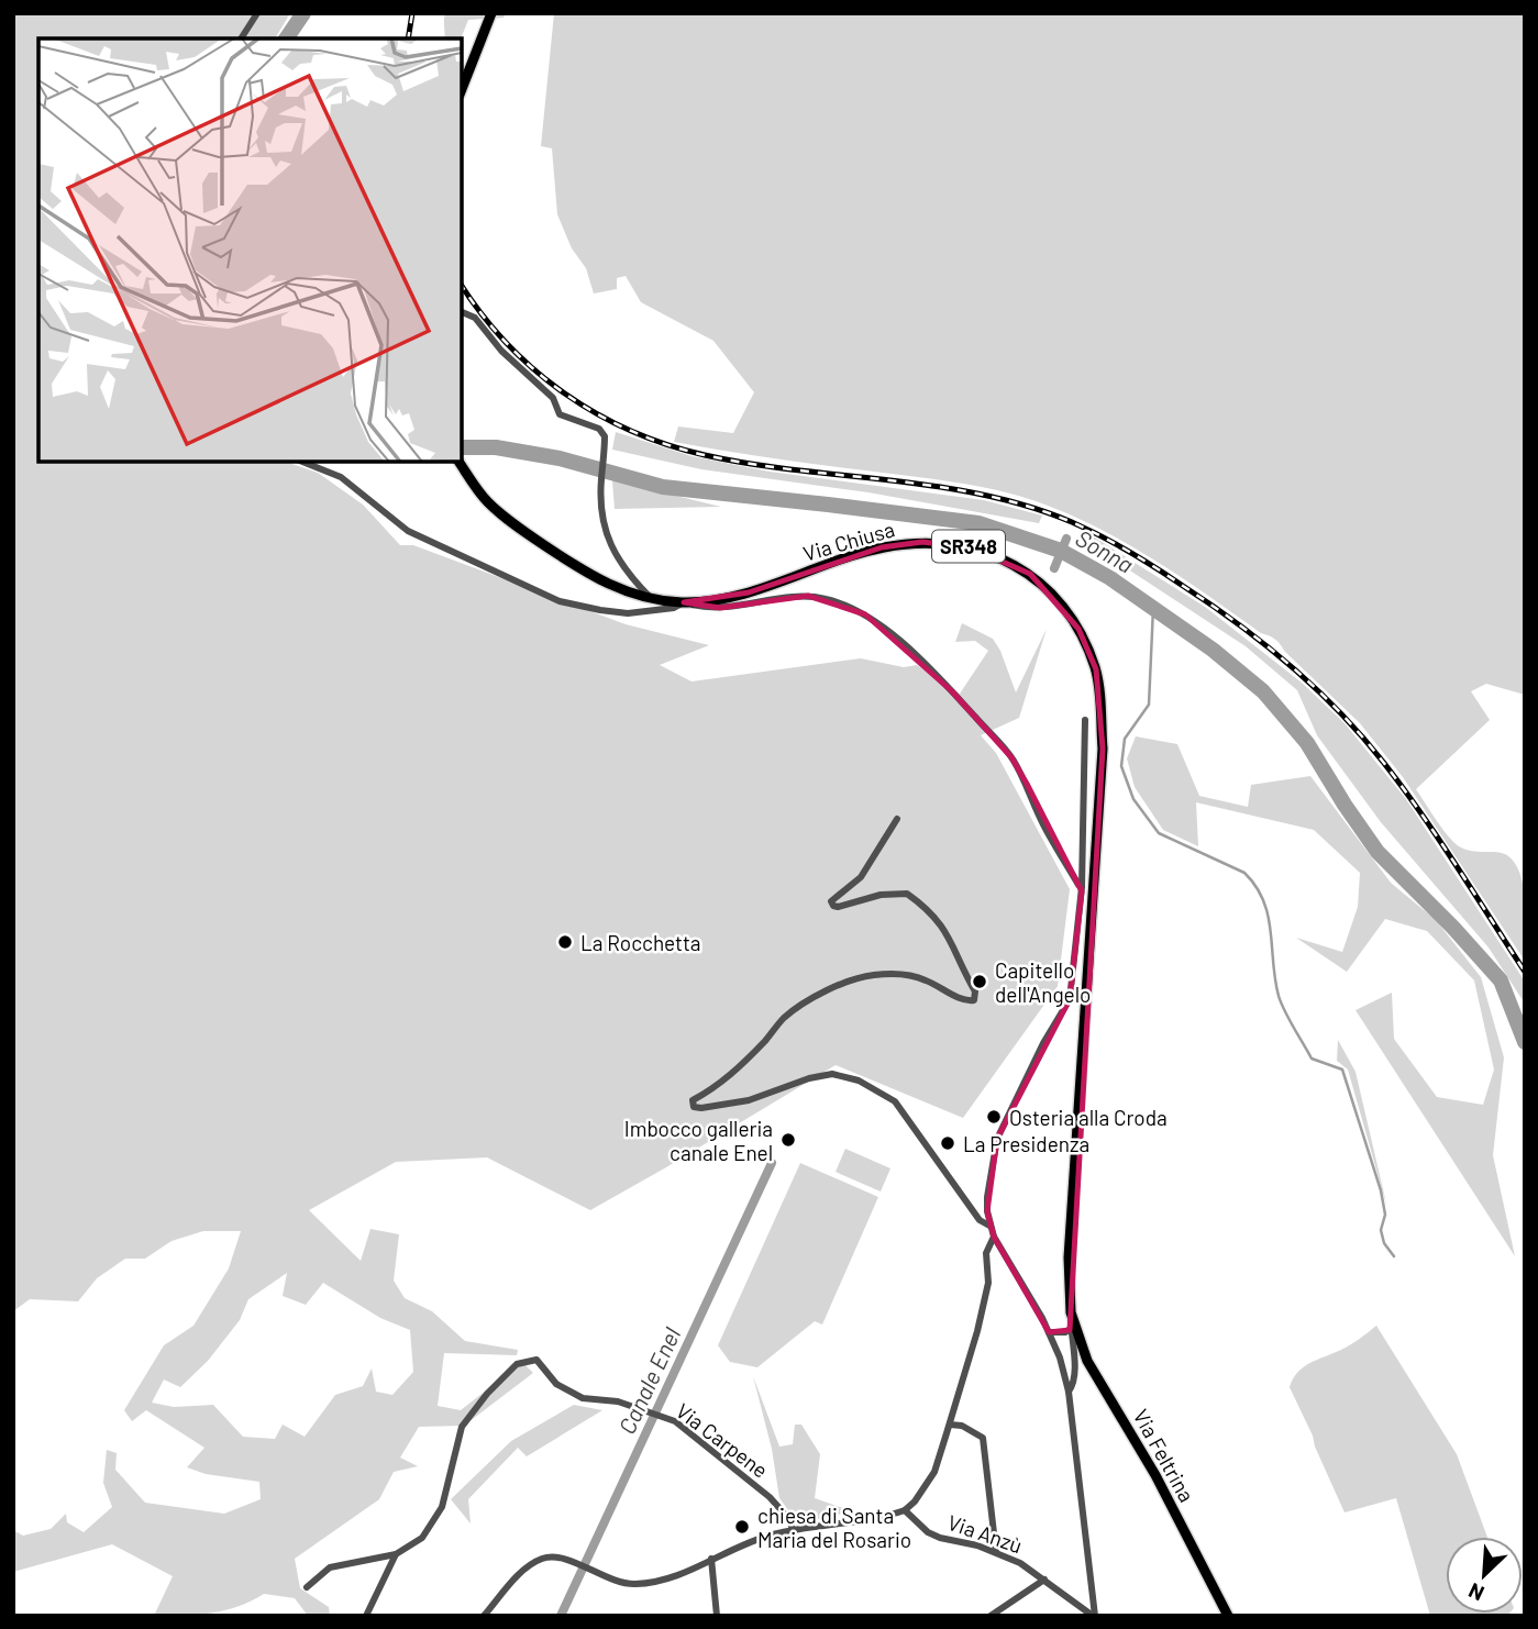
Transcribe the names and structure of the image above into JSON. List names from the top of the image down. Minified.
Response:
{"streets":{"main road":["Via Chiusa","SR348","Via Feltrina"],"street":["Via Carpene","Via Anzù"]},"crossings":[["Via Chiusa","Via Feltrina"],["Via Feltrina","Via Anzù"]],"water":["Sonna","Canale Enel"],"places":["La Rocchetta","Capitello dell'Angelo","Osteria alla Croda","Imbocco galleria canale Enel","La Presidenza","chiesa di Santa Maria del Rosario"],"north":"bottom left"}
